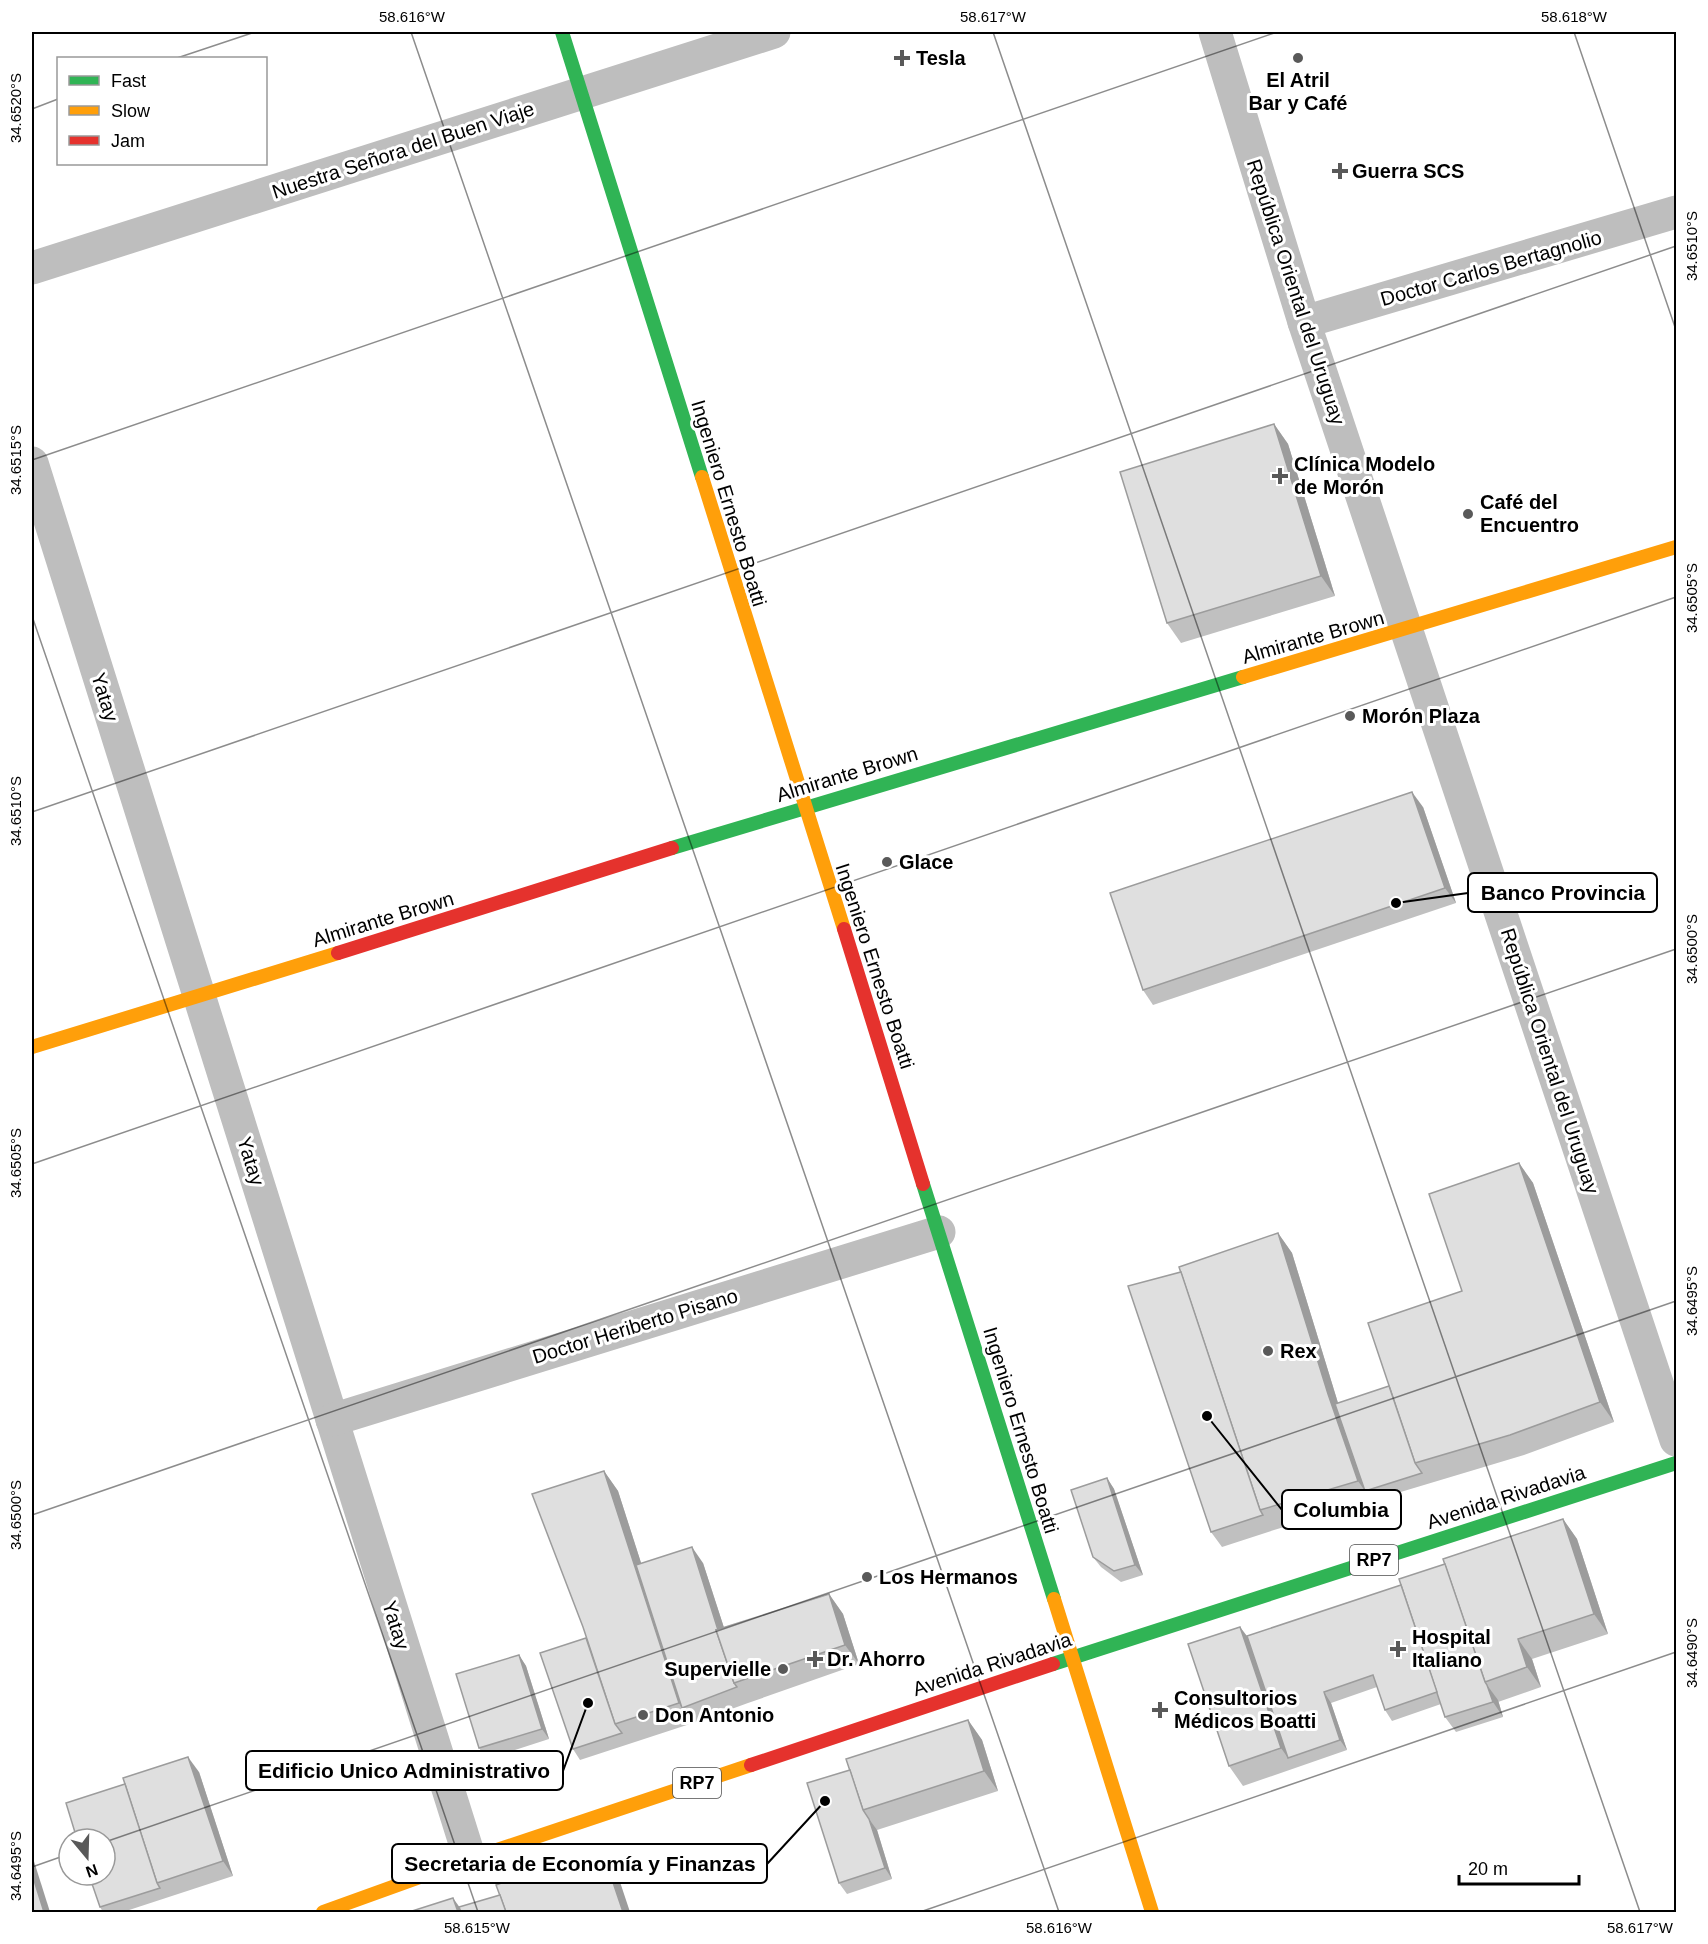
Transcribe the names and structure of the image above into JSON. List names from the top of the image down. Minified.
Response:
{"streets":{"street":["Nuestra Señora del Buen Viaje","Doctor Carlos Bertagnolio","República Oriental del Uruguay","Ingeniero Ernesto Boatti","Almirante Brown","Yatay","Doctor Heriberto Pisano","Avenida Rivadavia","RP7"]},"crossings":[["Nuestra Señora del Buen Viaje","Ingeniero Ernesto Boatti"],["Doctor Carlos Bertagnolio","República Oriental del Uruguay"],["República Oriental del Uruguay","Almirante Brown"],["Ingeniero Ernesto Boatti","Almirante Brown"],["Ingeniero Ernesto Boatti","Doctor Heriberto Pisano"],["Ingeniero Ernesto Boatti","Avenida Rivadavia"],["Almirante Brown","Yatay"],["Yatay","Doctor Heriberto Pisano"],["Yatay","Avenida Rivadavia"]],"places":{"health":["Tesla","Guerra SCS","Clínica Modelo de Morón","Hospital Italiano","Dr. Ahorro","Consultorios Médicos Boatti"],"other":["El Atril Bar y Café","Café del Encuentro","Morón Plaza","Glace","Banco Provincia","Rex","Columbia","Los Hermanos","Supervielle","Edificio Unico Administrativo","Don Antonio","Secretaria de Economía y Finanzas"]},"legend":["Fast","Slow","Jam"],"scale_bar":"20 m","north":"bottom","coordinates":["58.616°W","58.617°W","58.618°W","34.6520°S","34.6510°S","34.6515°S","34.6505°S","34.6500°S","34.6495°S","34.6490°S","58.615°W"]}
